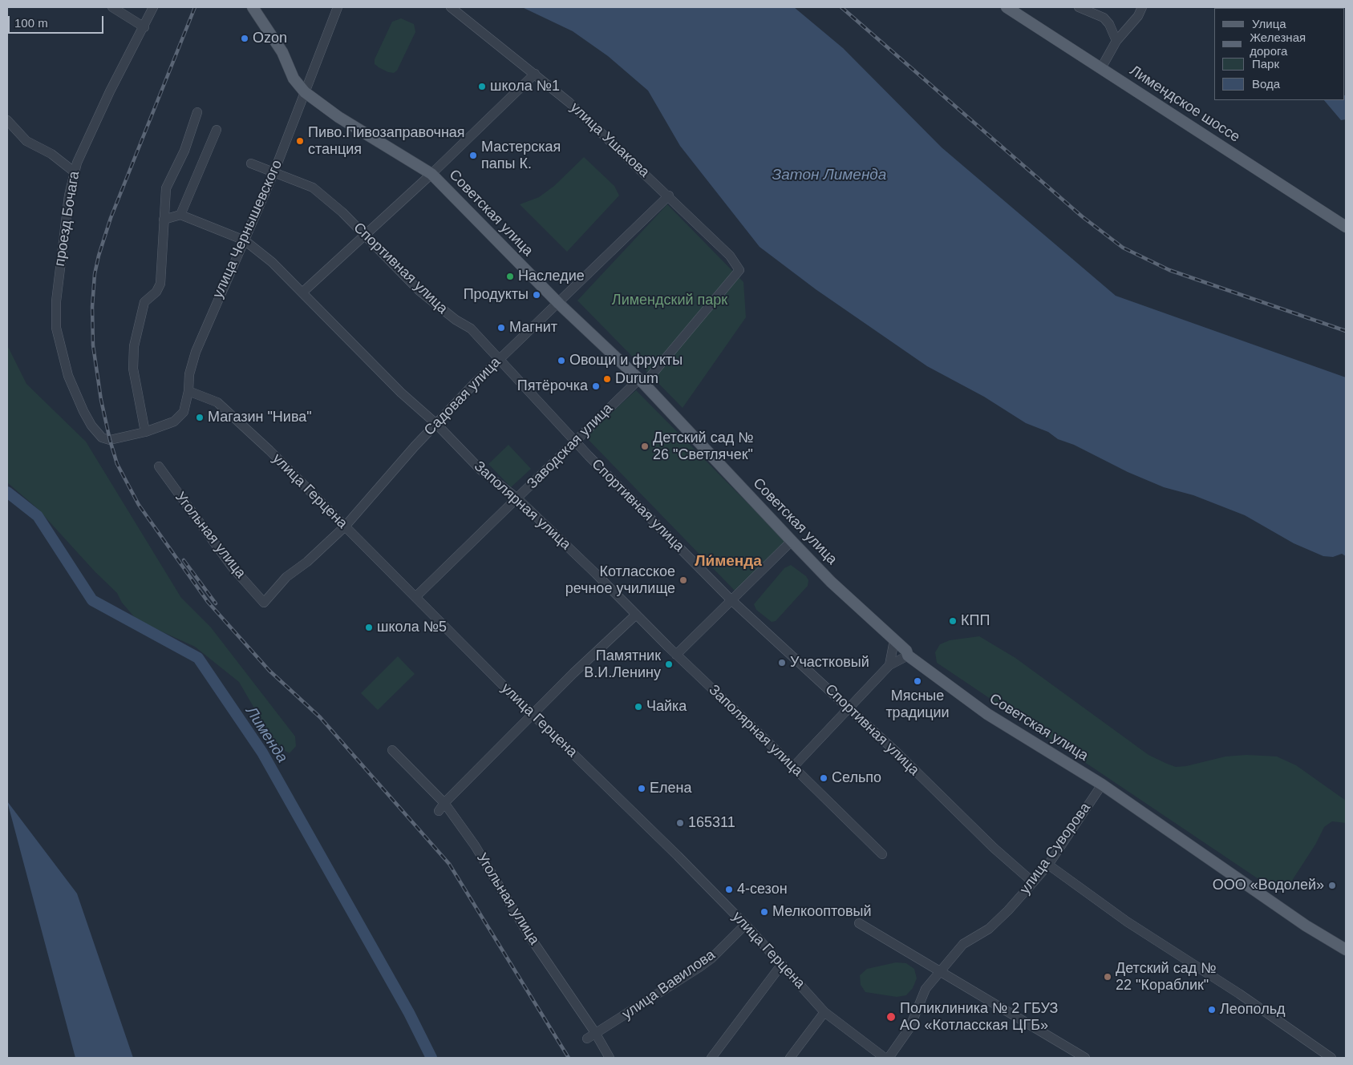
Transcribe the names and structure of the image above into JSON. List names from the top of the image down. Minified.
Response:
{"streets":{"main road":["Лимендское шоссе","Советская улица"],"street":["улица Ушакова","проезд Бочага","улица Чернышевского","Спортивная улица","Садовая улица","Заводская улица","улица Герцена","Заполярная улица","Угольная улица","улица Суворова","улица Вавилова"]},"crossings":[["улица Ушакова","Садовая улица"],["улица Ушакова","Заводская улица"],["Советская улица","улица Чернышевского"],["Советская улица","Садовая улица"],["Советская улица","Заводская улица"],["Советская улица","улица Суворова"],["проезд Бочага","улица Чернышевского"],["улица Чернышевского","Спортивная улица"],["улица Чернышевского","улица Герцена"],["улица Чернышевского","Заполярная улица"],["Спортивная улица","Садовая улица"],["Спортивная улица","Заводская улица"],["Спортивная улица","улица Суворова"],["Садовая улица","улица Герцена"],["Садовая улица","Заполярная улица"],["Садовая улица","Угольная улица"],["Заводская улица","улица Герцена"],["Заводская улица","Заполярная улица"],["улица Герцена","улица Вавилова"],["Угольная улица","улица Вавилова"]],"districts":["Ли́менда"],"water":["Затон Лименда","Лименда"],"parks":["Лимендский парк"],"places":["Ozon","школа №1","Пиво.Пивозаправочная станция","Мастерская папы К.","Наследие","Продукты","Магнит","Овощи и фрукты","Durum","Пятёрочка","Магазин \"Нива\"","Детский сад № 26 \"Светлячек\"","Котласское речное училище","КПП","школа №5","Участковый","Памятник В.И.Ленину","Мясные традиции","Чайка","Сельпо","Елена","165311","ООО «Водолей»","4-сезон","Мелкооптовый","Детский сад № 22 \"Кораблик\"","Леопольд","Поликлиника № 2 ГБУЗ АО «Котласская ЦГБ»"],"legend":["Улица","Железная дорога","Парк","Вода"],"scale_bar":"100 m"}
